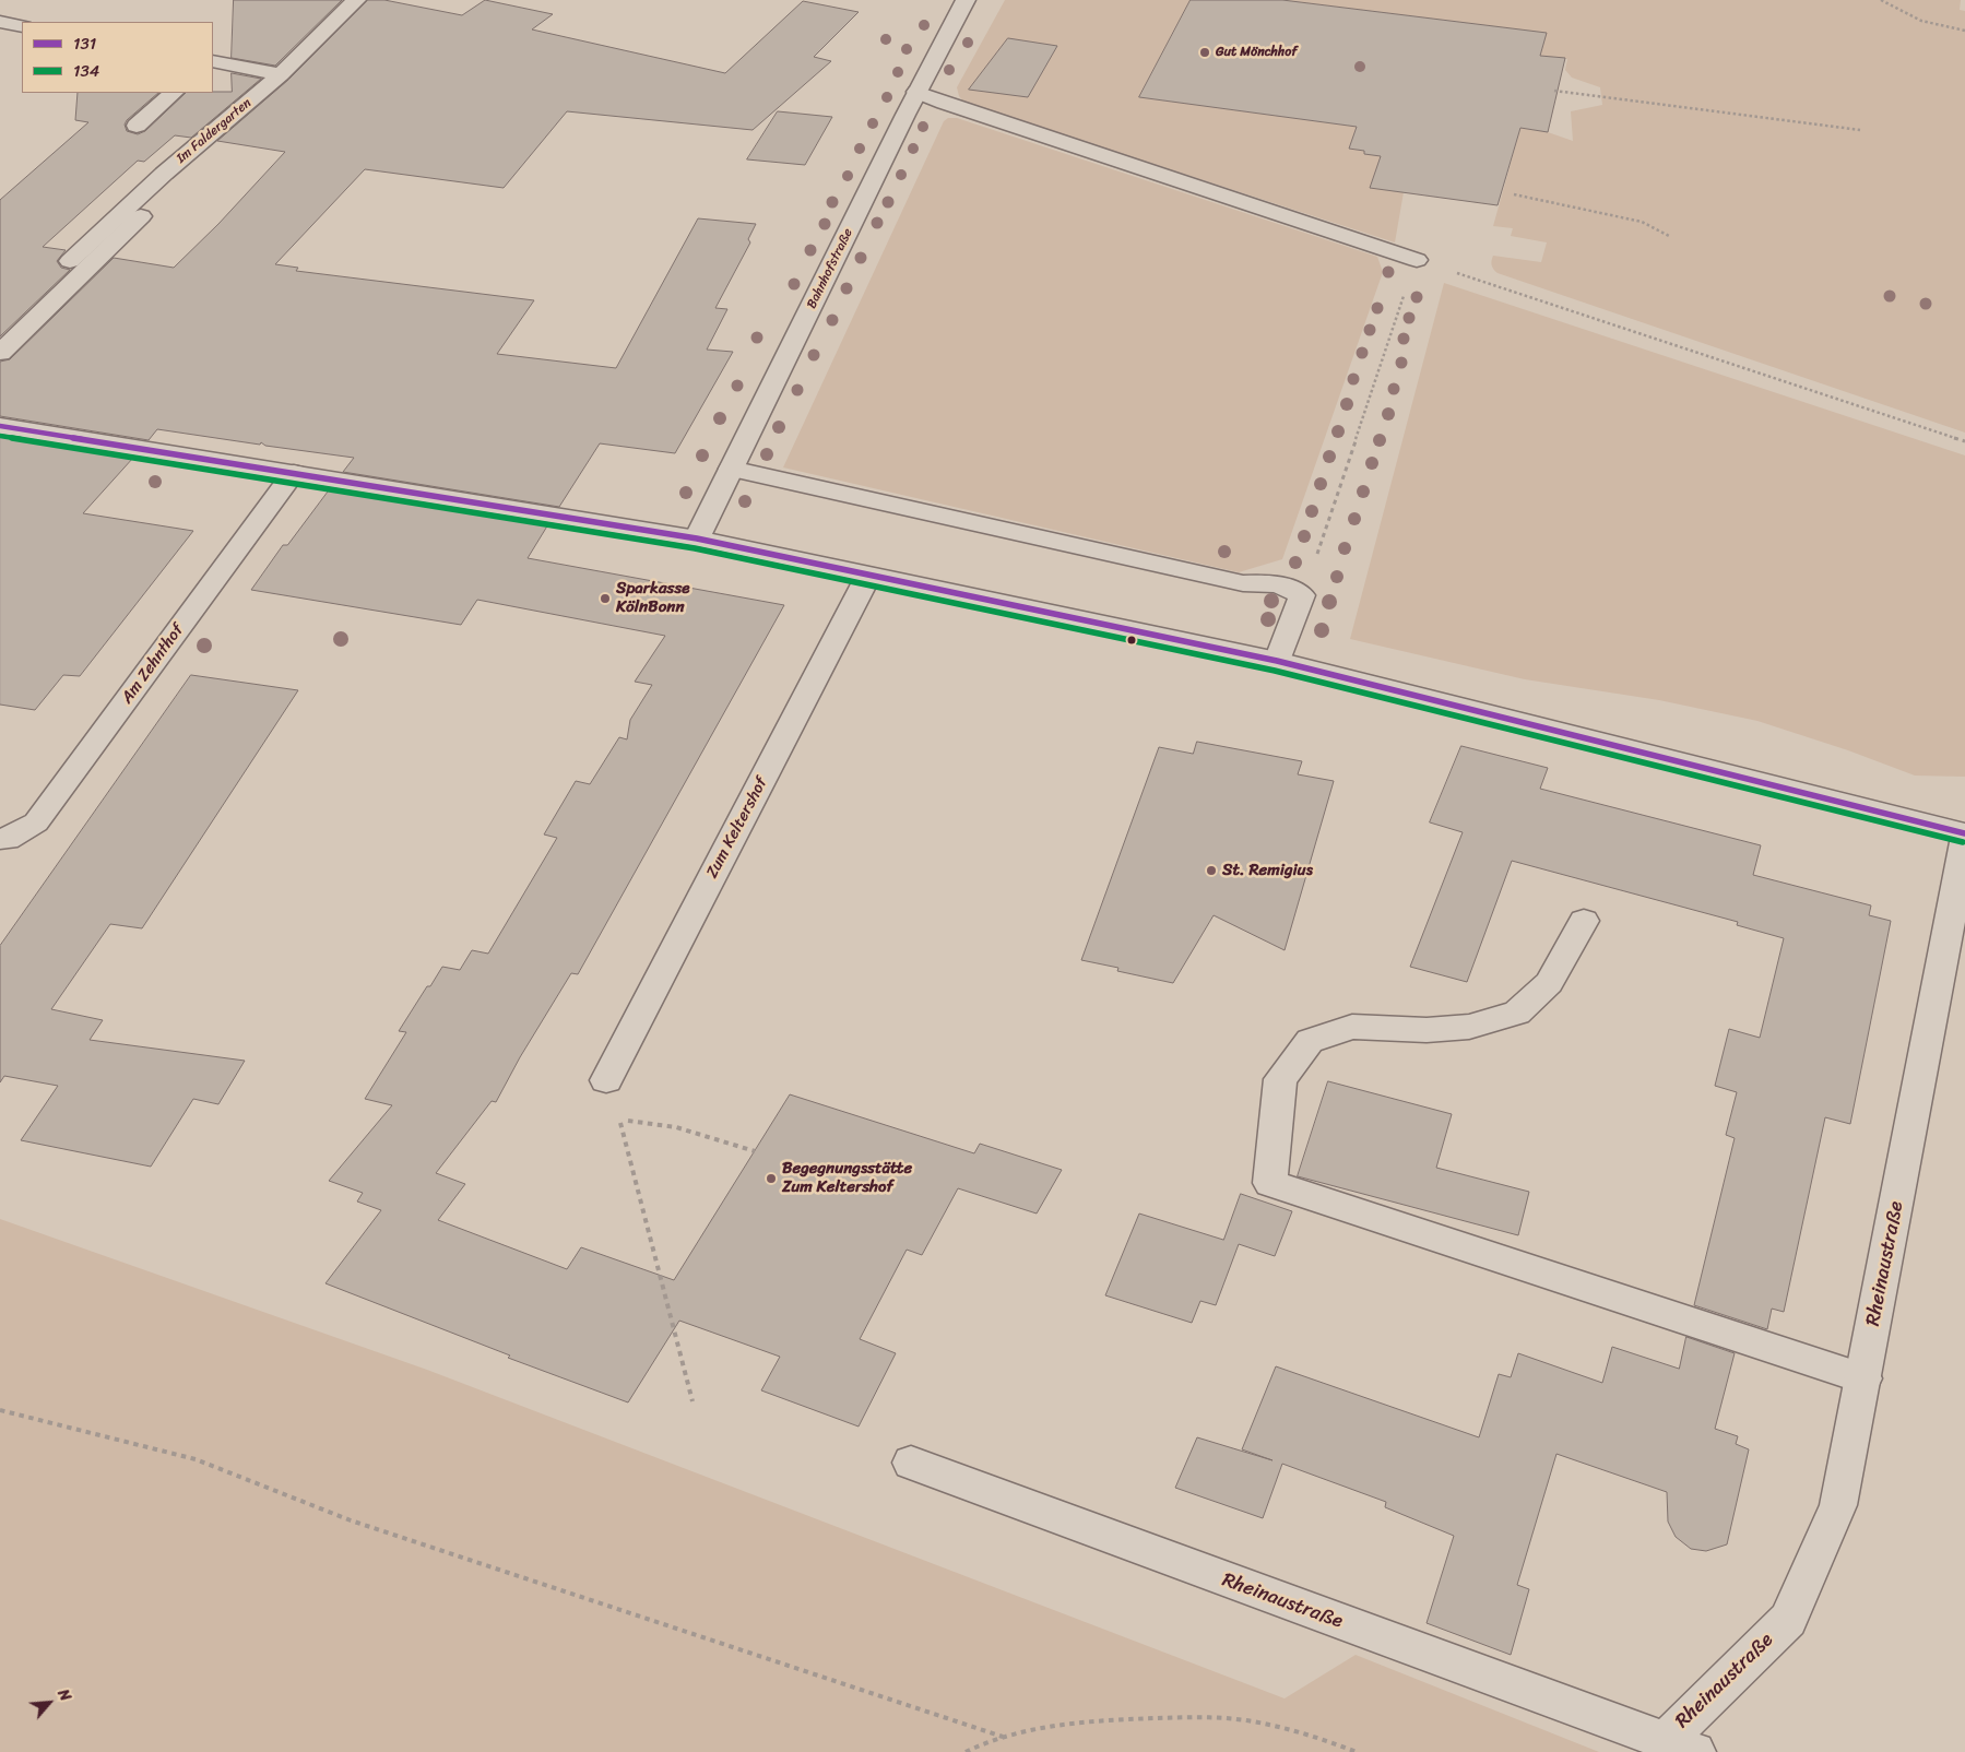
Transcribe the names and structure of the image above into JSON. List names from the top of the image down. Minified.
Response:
{"streets":{"street":["Im Faldergarten","Bahnhofstraße","Am Zehnthof","Zum Keltershof","Rheinaustraße"]},"places":["Gut Mönchhof","Sparkasse KölnBonn","St. Remigius","Begegnungsstätte Zum Keltershof"],"lines":["transit line 131","transit line 134"],"legend":["131","134"],"north":"top right"}
